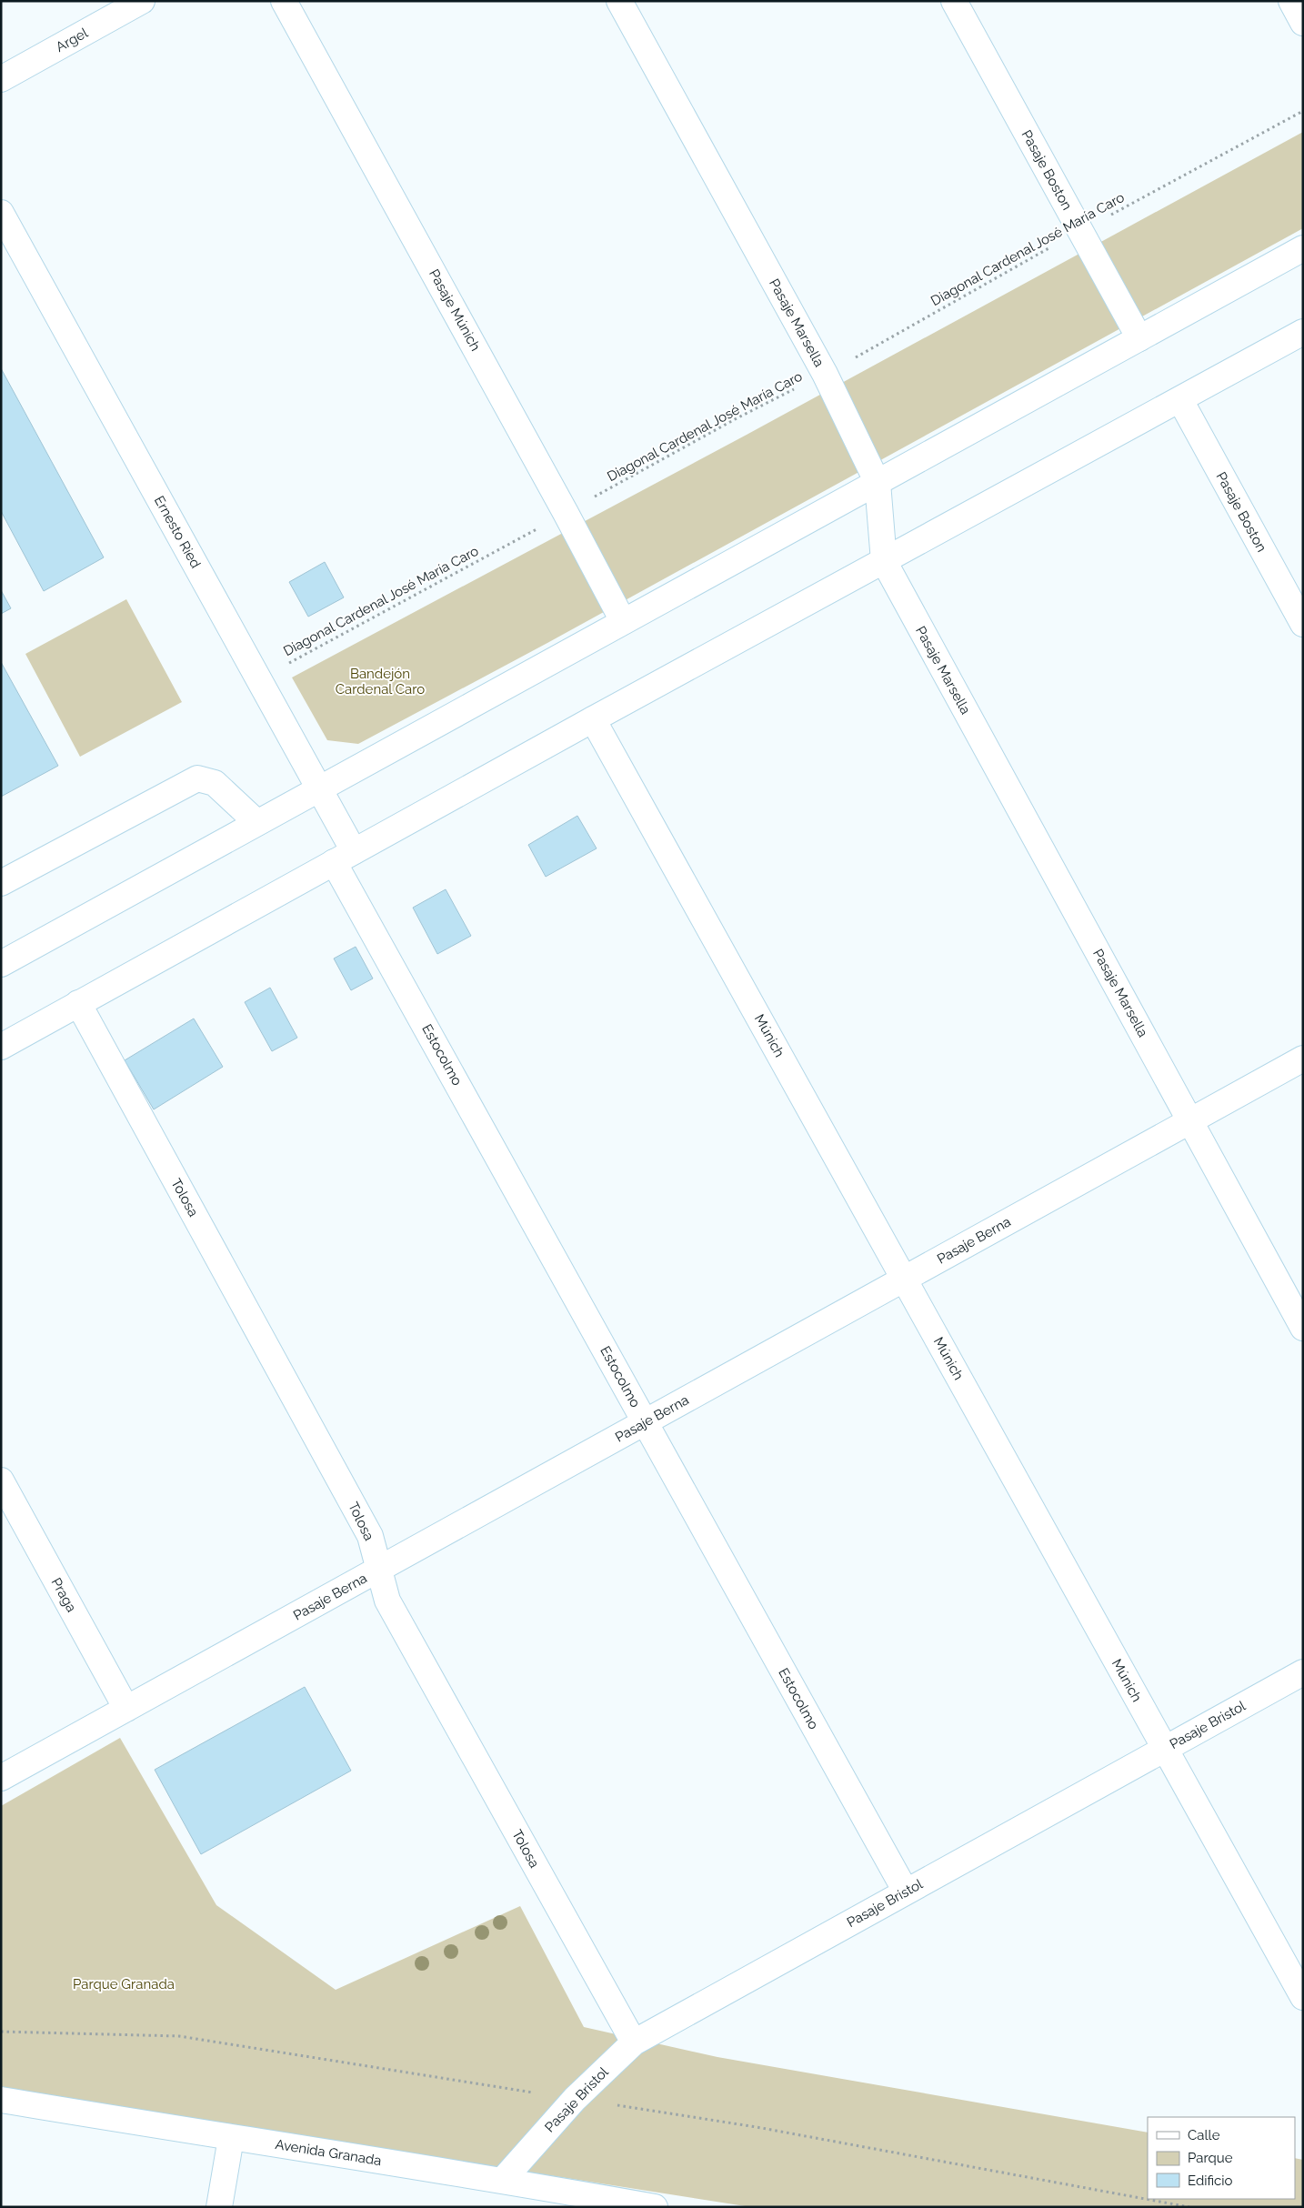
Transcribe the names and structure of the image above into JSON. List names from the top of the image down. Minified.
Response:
{"streets":{"street":["Argel","Pasaje Boston","Pasaje Múnich","Pasaje Marsella","Ernesto Ried","Múnich","Estocolmo","Tolosa","Pasaje Berna","Praga","Pasaje Bristol","Avenida Granada"],"path":["Diagonal Cardenal José María Caro"]},"crossings":[["Pasaje Boston","Diagonal Cardenal José María Caro"],["Diagonal Cardenal José María Caro","Pasaje Múnich"],["Diagonal Cardenal José María Caro","Pasaje Marsella"],["Diagonal Cardenal José María Caro","Ernesto Ried"],["Pasaje Marsella","Pasaje Berna"],["Ernesto Ried","Estocolmo"],["Múnich","Pasaje Berna"],["Múnich","Pasaje Bristol"],["Estocolmo","Pasaje Berna"],["Estocolmo","Pasaje Bristol"],["Tolosa","Pasaje Berna"],["Tolosa","Pasaje Bristol"],["Pasaje Berna","Praga"],["Pasaje Bristol","Avenida Granada"]],"parks":["Bandejón Cardenal Caro","Parque Granada"],"legend":["Calle","Parque","Edificio"]}
